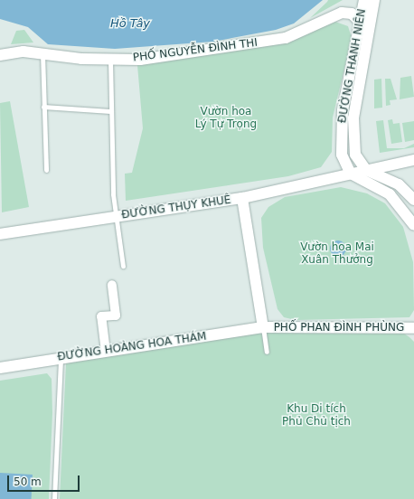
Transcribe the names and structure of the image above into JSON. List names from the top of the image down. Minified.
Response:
{"streets":{"main road":["PHỐ NGUYỄN ĐÌNH THI","ĐƯỜNG THANH NIÊN","ĐƯỜNG THỤY KHUÊ","PHỐ PHAN ĐÌNH PHÙNG","ĐƯỜNG HOÀNG HOA THÁM"]},"crossings":[["PHỐ NGUYỄN ĐÌNH THI","ĐƯỜNG THANH NIÊN"],["ĐƯỜNG THANH NIÊN","ĐƯỜNG THỤY KHUÊ"],["PHỐ PHAN ĐÌNH PHÙNG","ĐƯỜNG HOÀNG HOA THÁM"]],"water":["Hồ Tây"],"parks":["Vườn hoa Lý Tự Trọng","Vườn hoa Mai Xuân Thưởng","Khu Di tích Phủ Chủ tịch"],"scale_bar":"50 m"}
